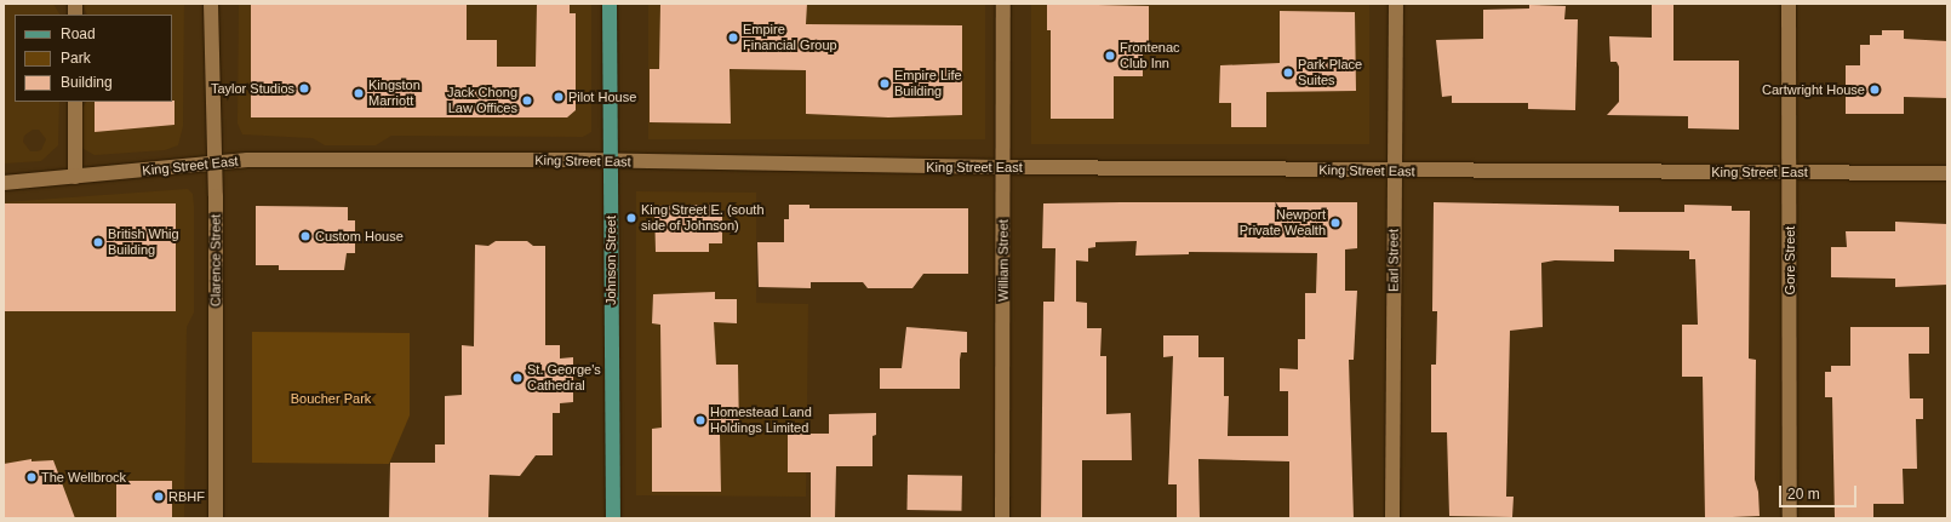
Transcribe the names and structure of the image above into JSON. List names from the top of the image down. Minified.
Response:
{"streets":{"main road":["Johnson Street"],"street":["King Street East","Clarence Street","William Street","Earl Street","Gore Street"]},"crossings":[["King Street East","Clarence Street"],["King Street East","Johnson Street"],["King Street East","William Street"],["King Street East","Earl Street"],["King Street East","Gore Street"]],"parks":["Boucher Park"],"places":["Empire Financial Group","Frontenac Club Inn","Park Place Suites","Empire Life Building","Taylor Studios","Cartwright House","Kingston Marriott","Pilot House","Jack Chong Law Offices","King Street E. (south side of Johnson)","Newport Private Wealth","Custom House","British Whig Building","St. George's Cathedral","Homestead Land Holdings Limited","The Wellbrock","RBHF"],"legend":["Road","Park","Building"],"scale_bar":"20 m"}
